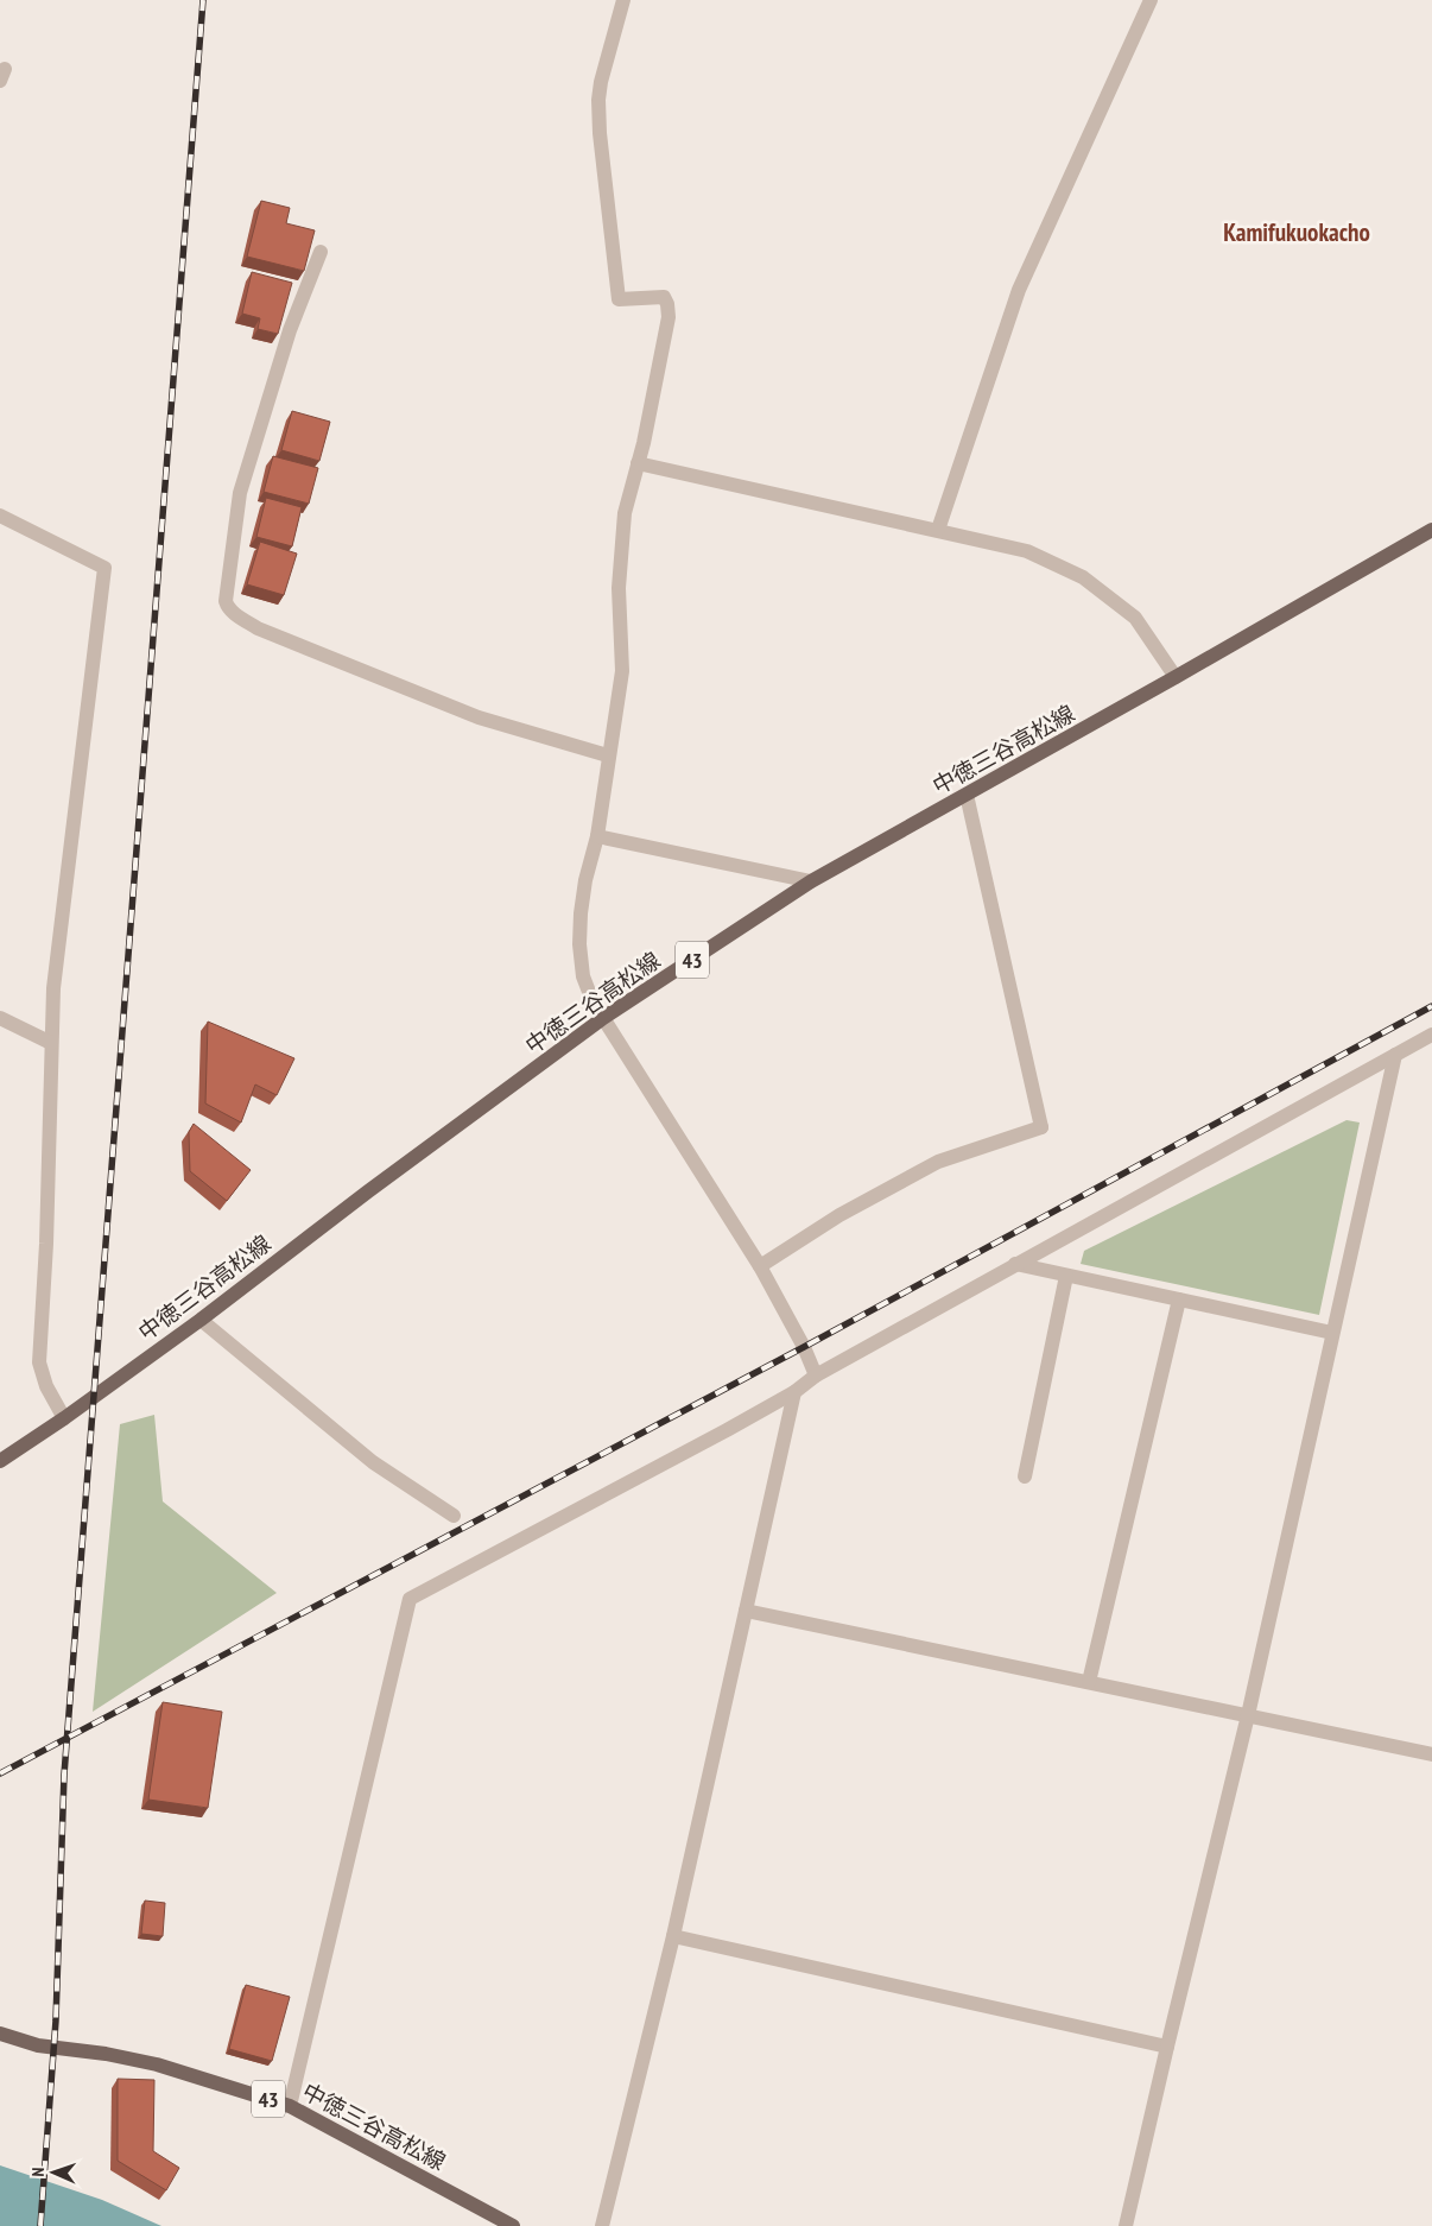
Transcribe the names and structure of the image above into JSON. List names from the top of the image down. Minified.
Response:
{"streets":{"main road":["中徳三谷高松線","43"]},"districts":["Kamifukuokacho"],"north":"left"}
